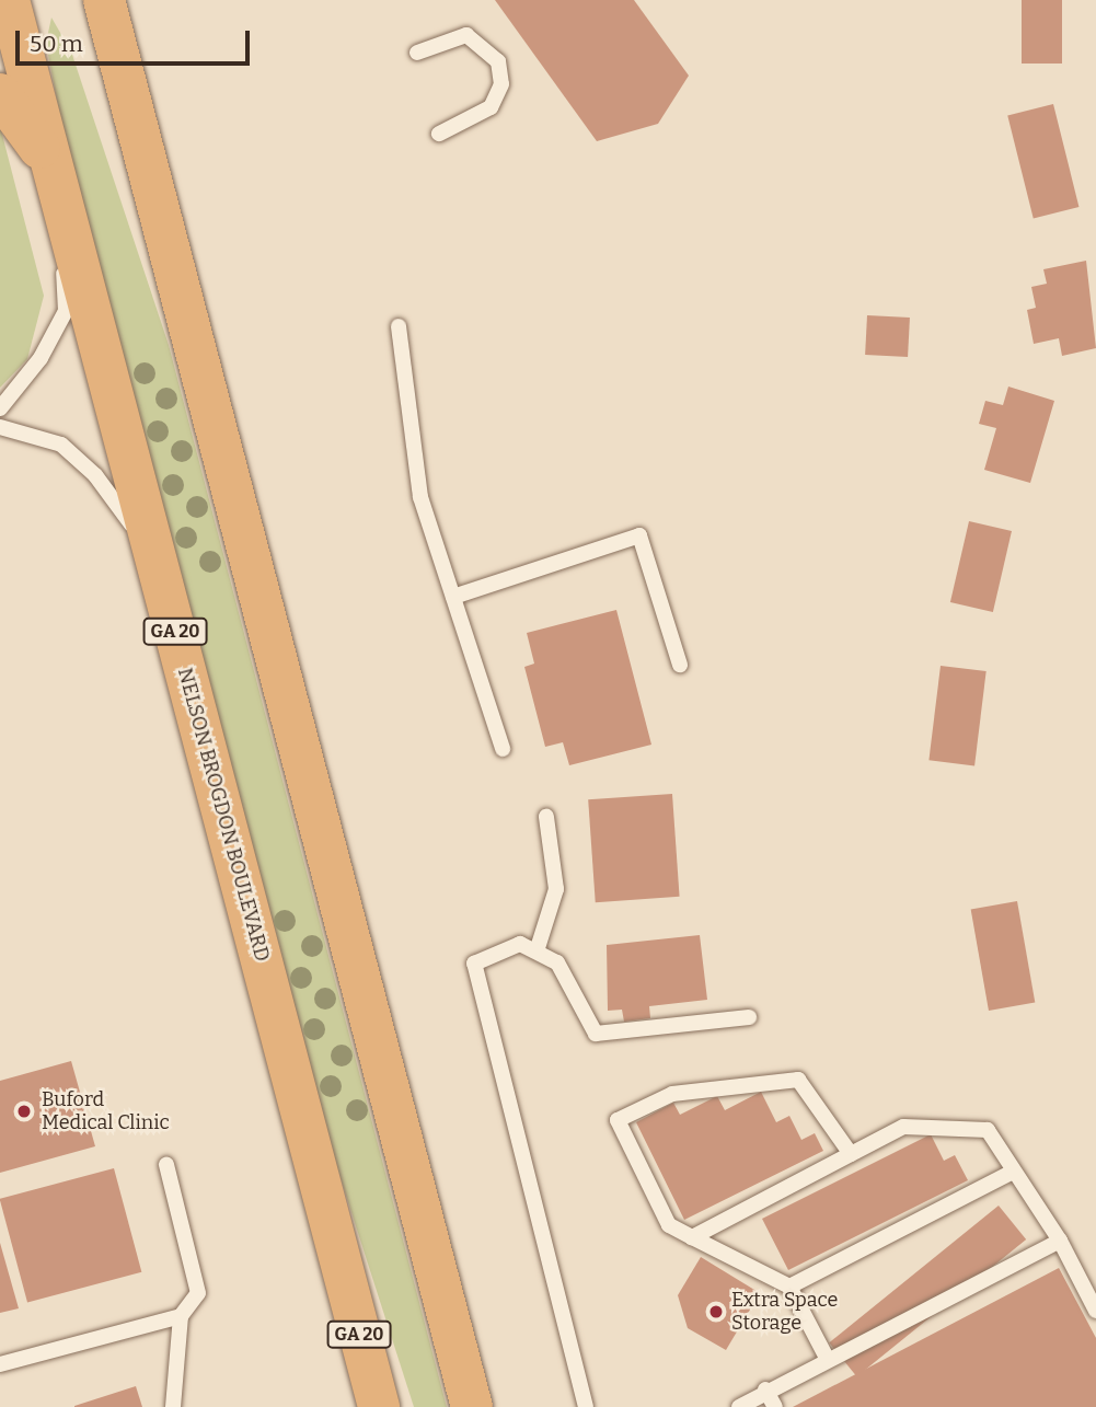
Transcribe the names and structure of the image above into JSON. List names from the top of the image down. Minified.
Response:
{"streets":{"highway":["GA 20","NELSON BROGDON BOULEVARD"]},"places":["Buford Medical Clinic","Extra Space Storage"],"scale_bar":"50 m"}
